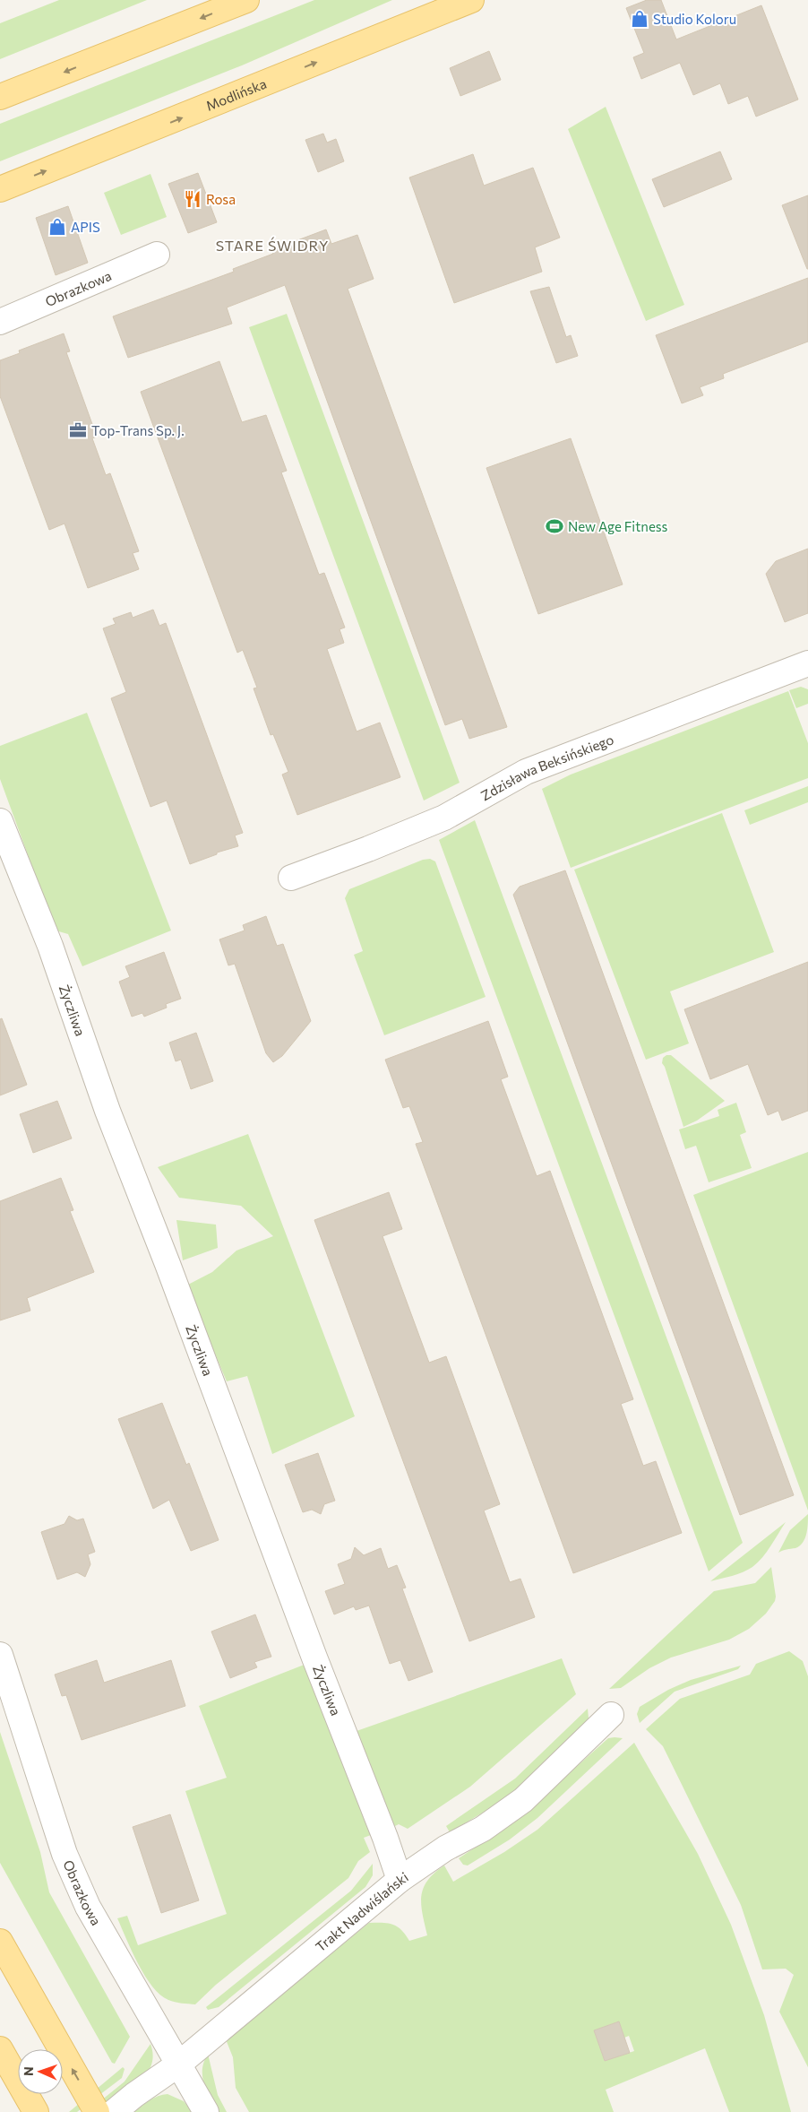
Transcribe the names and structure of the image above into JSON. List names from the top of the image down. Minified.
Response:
{"streets":{"main road":["Modlińska"],"street":["Obrazkowa","Zdzisława Beksińskiego","Życzliwa","Trakt Nadwiślański"]},"crossings":[["Obrazkowa","Trakt Nadwiślański"],["Życzliwa","Trakt Nadwiślański"]],"districts":["STARE ŚWIDRY"],"places":{"shop":["Studio Koloru","APIS"],"restaurant":["Rosa"],"office":["Top-Trans Sp. J."],"sports":["New Age Fitness"]},"north":"left"}
